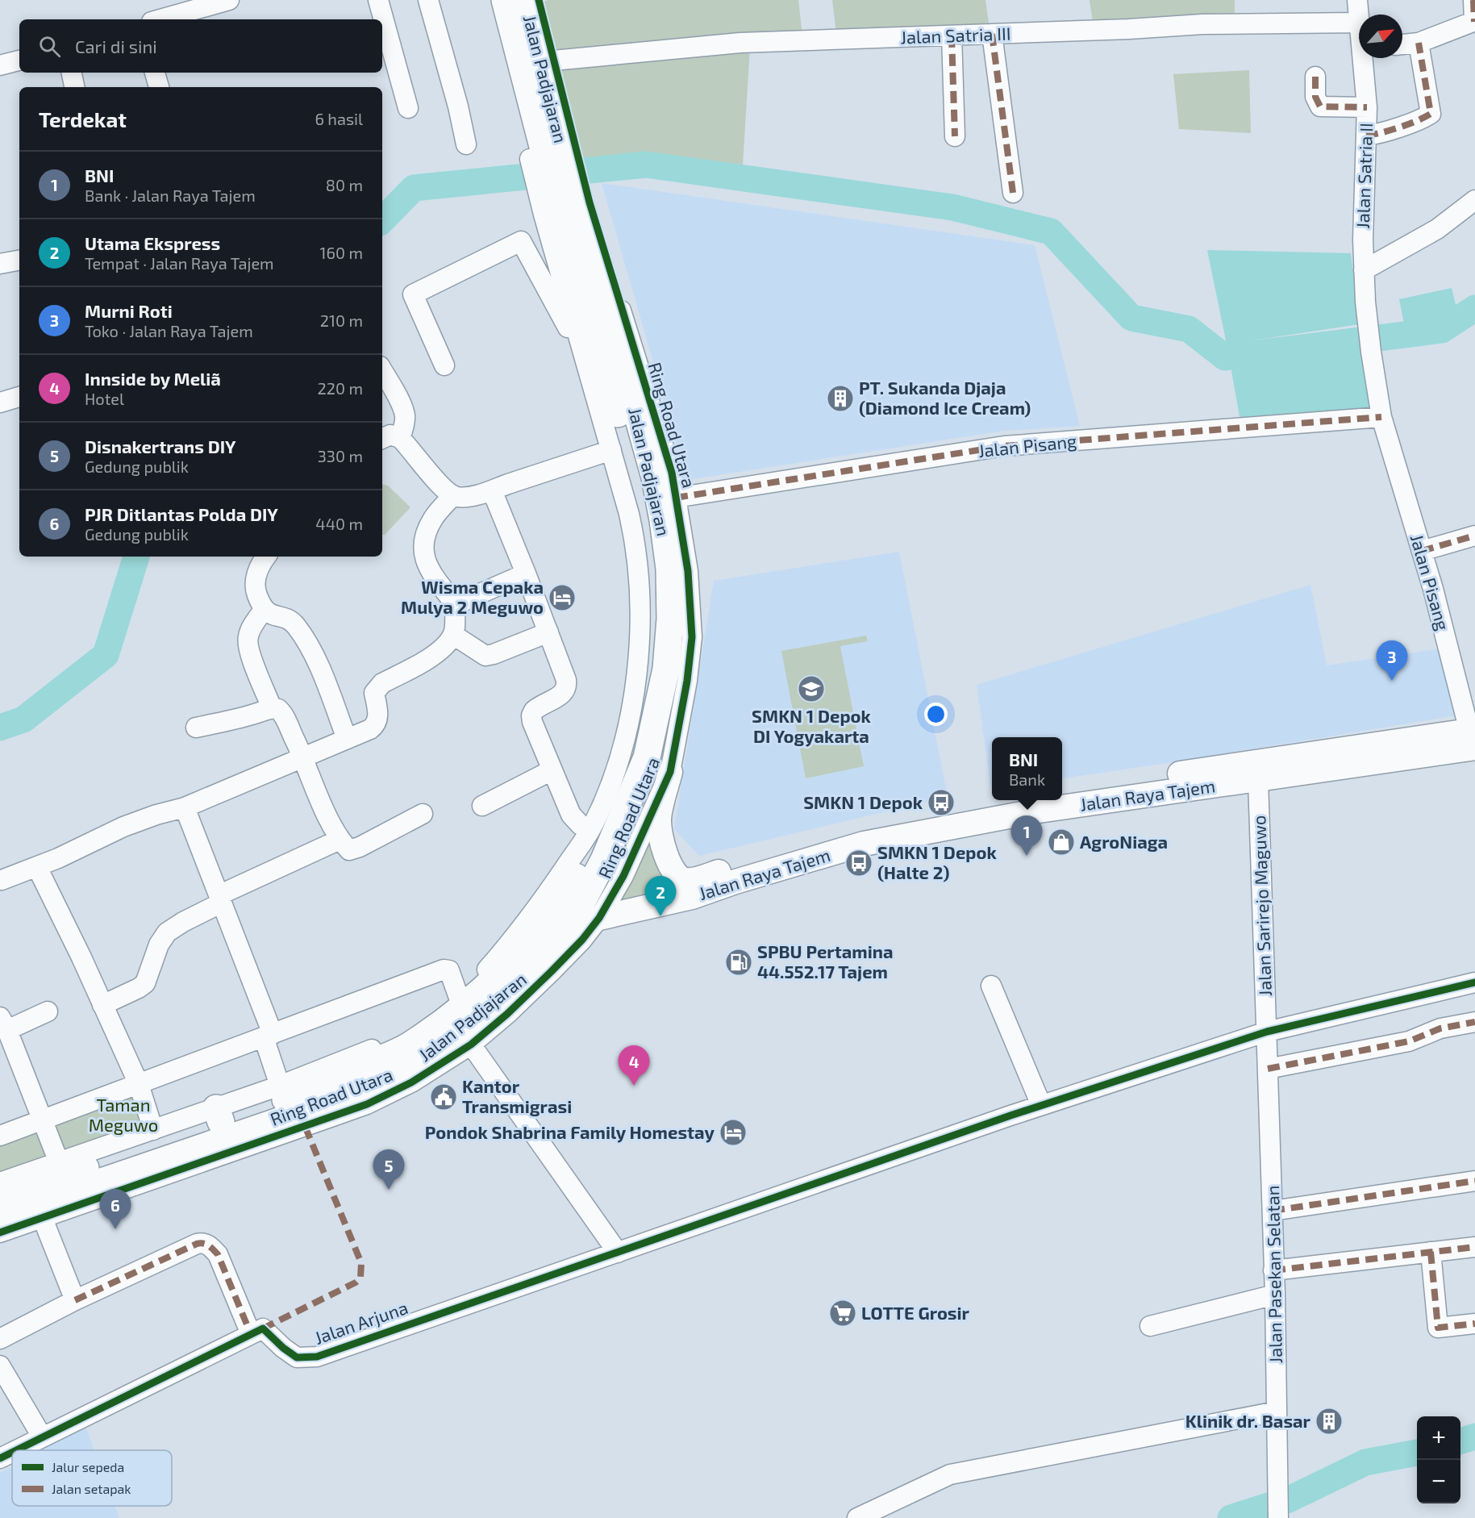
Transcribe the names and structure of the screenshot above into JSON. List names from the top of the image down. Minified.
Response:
{"streets":{"highway":["Jalan Padjajaran"],"main road":["Jalan Raya Tajem"],"street":["Jalan Satria III","Jalan Satria II","Ring Road Utara","Jalan Pisang","Jalan Sarirejo Maguwo","Jalan Pasekan Selatan","Jalan Arjuna"]},"crossings":[["Jalan Padjajaran","Ring Road Utara"],["Jalan Satria II","Jalan Pisang"],["Ring Road Utara","Jalan Pisang"],["Ring Road Utara","Jalan Raya Tajem"],["Jalan Pisang","Jalan Raya Tajem"],["Jalan Raya Tajem","Jalan Sarirejo Maguwo"],["Jalan Sarirejo Maguwo","Jalan Pasekan Selatan"]],"parks":["Taman Meguwo"],"places":{"building":["PT. Sukanda Djaja (Diamond Ice Cream)","Klinik dr. Basar"],"hotel":["Wisma Cepaka Mulya 2 Meguwo","Pondok Shabrina Family Homestay"],"school or university":["SMKN 1 Depok DI Yogyakarta"],"bus stop":["SMKN 1 Depok","SMKN 1 Depok (Halte 2)"],"shop":["AgroNiaga"],"fuel station":["SPBU Pertamina 44.552.17 Tajem"],"public building":["Kantor Transmigrasi"],"supermarket":["LOTTE Grosir"]},"legend":["Jalur sepeda","Jalan setapak"],"north":"top right","page":{"search":"Cari di sini","heading":["Terdekat","6 hasil"],"list":[{"mark":"1","name":"BNI","note":"Bank · Jalan Raya Tajem","value":"80 m"},{"mark":"2","name":"Utama Ekspress","note":"Tempat · Jalan Raya Tajem","value":"160 m"},{"mark":"3","name":"Murni Roti","note":"Toko · Jalan Raya Tajem","value":"210 m"},{"mark":"4","name":"Innside by Meliã","note":"Hotel","value":"220 m"},{"mark":"5","name":"Disnakertrans DIY","note":"Gedung publik","value":"330 m"},{"mark":"6","name":"PJR Ditlantas Polda DIY","note":"Gedung publik","value":"440 m"}],"pins":["3","1","2","4","5","6"],"popup":["BNI","Bank"],"map_buttons":["+","−"]}}
